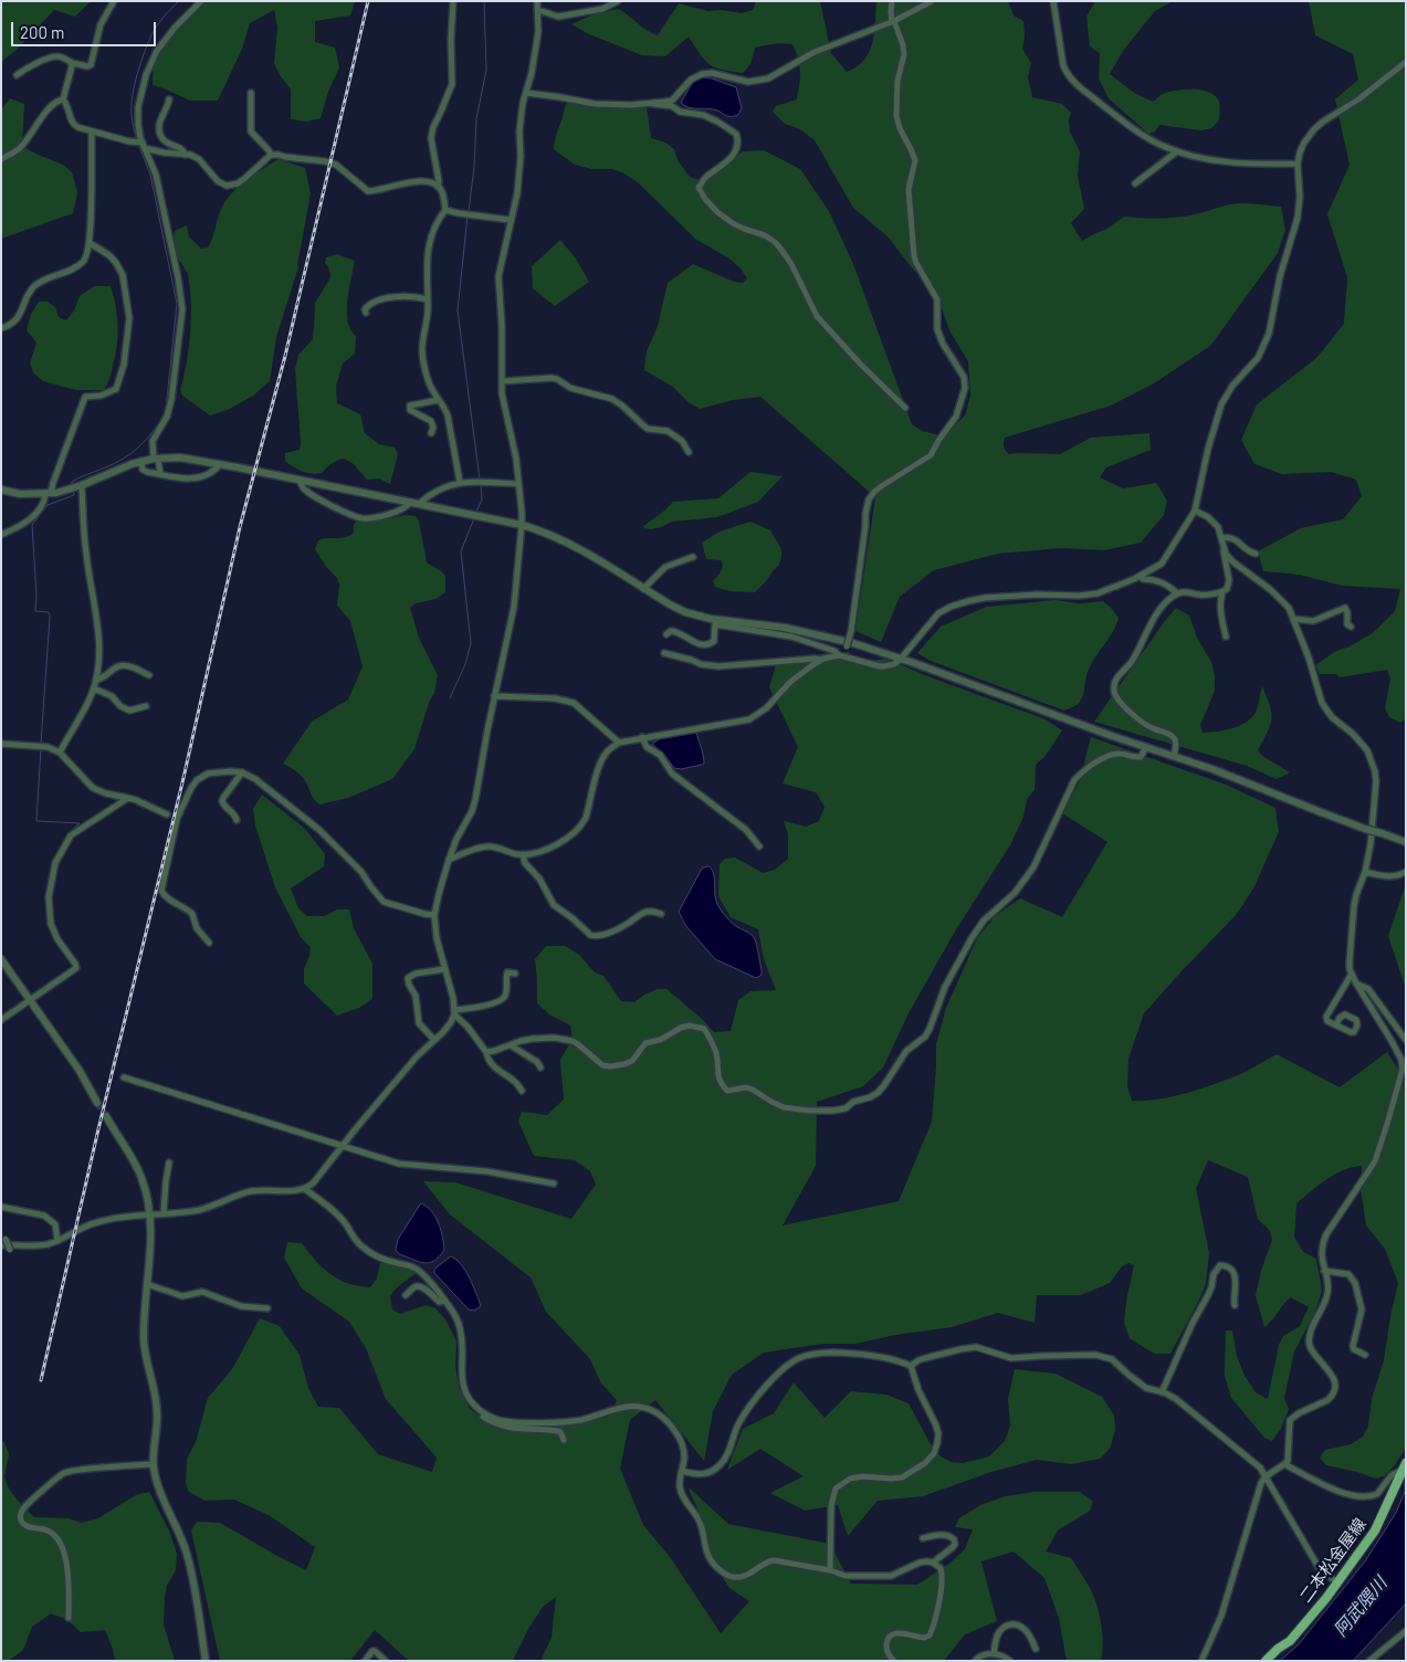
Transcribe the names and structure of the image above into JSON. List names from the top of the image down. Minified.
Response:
{"streets":{"main road":["二本松金屋線"]},"water":["阿武隈川"],"scale_bar":"200 m"}
